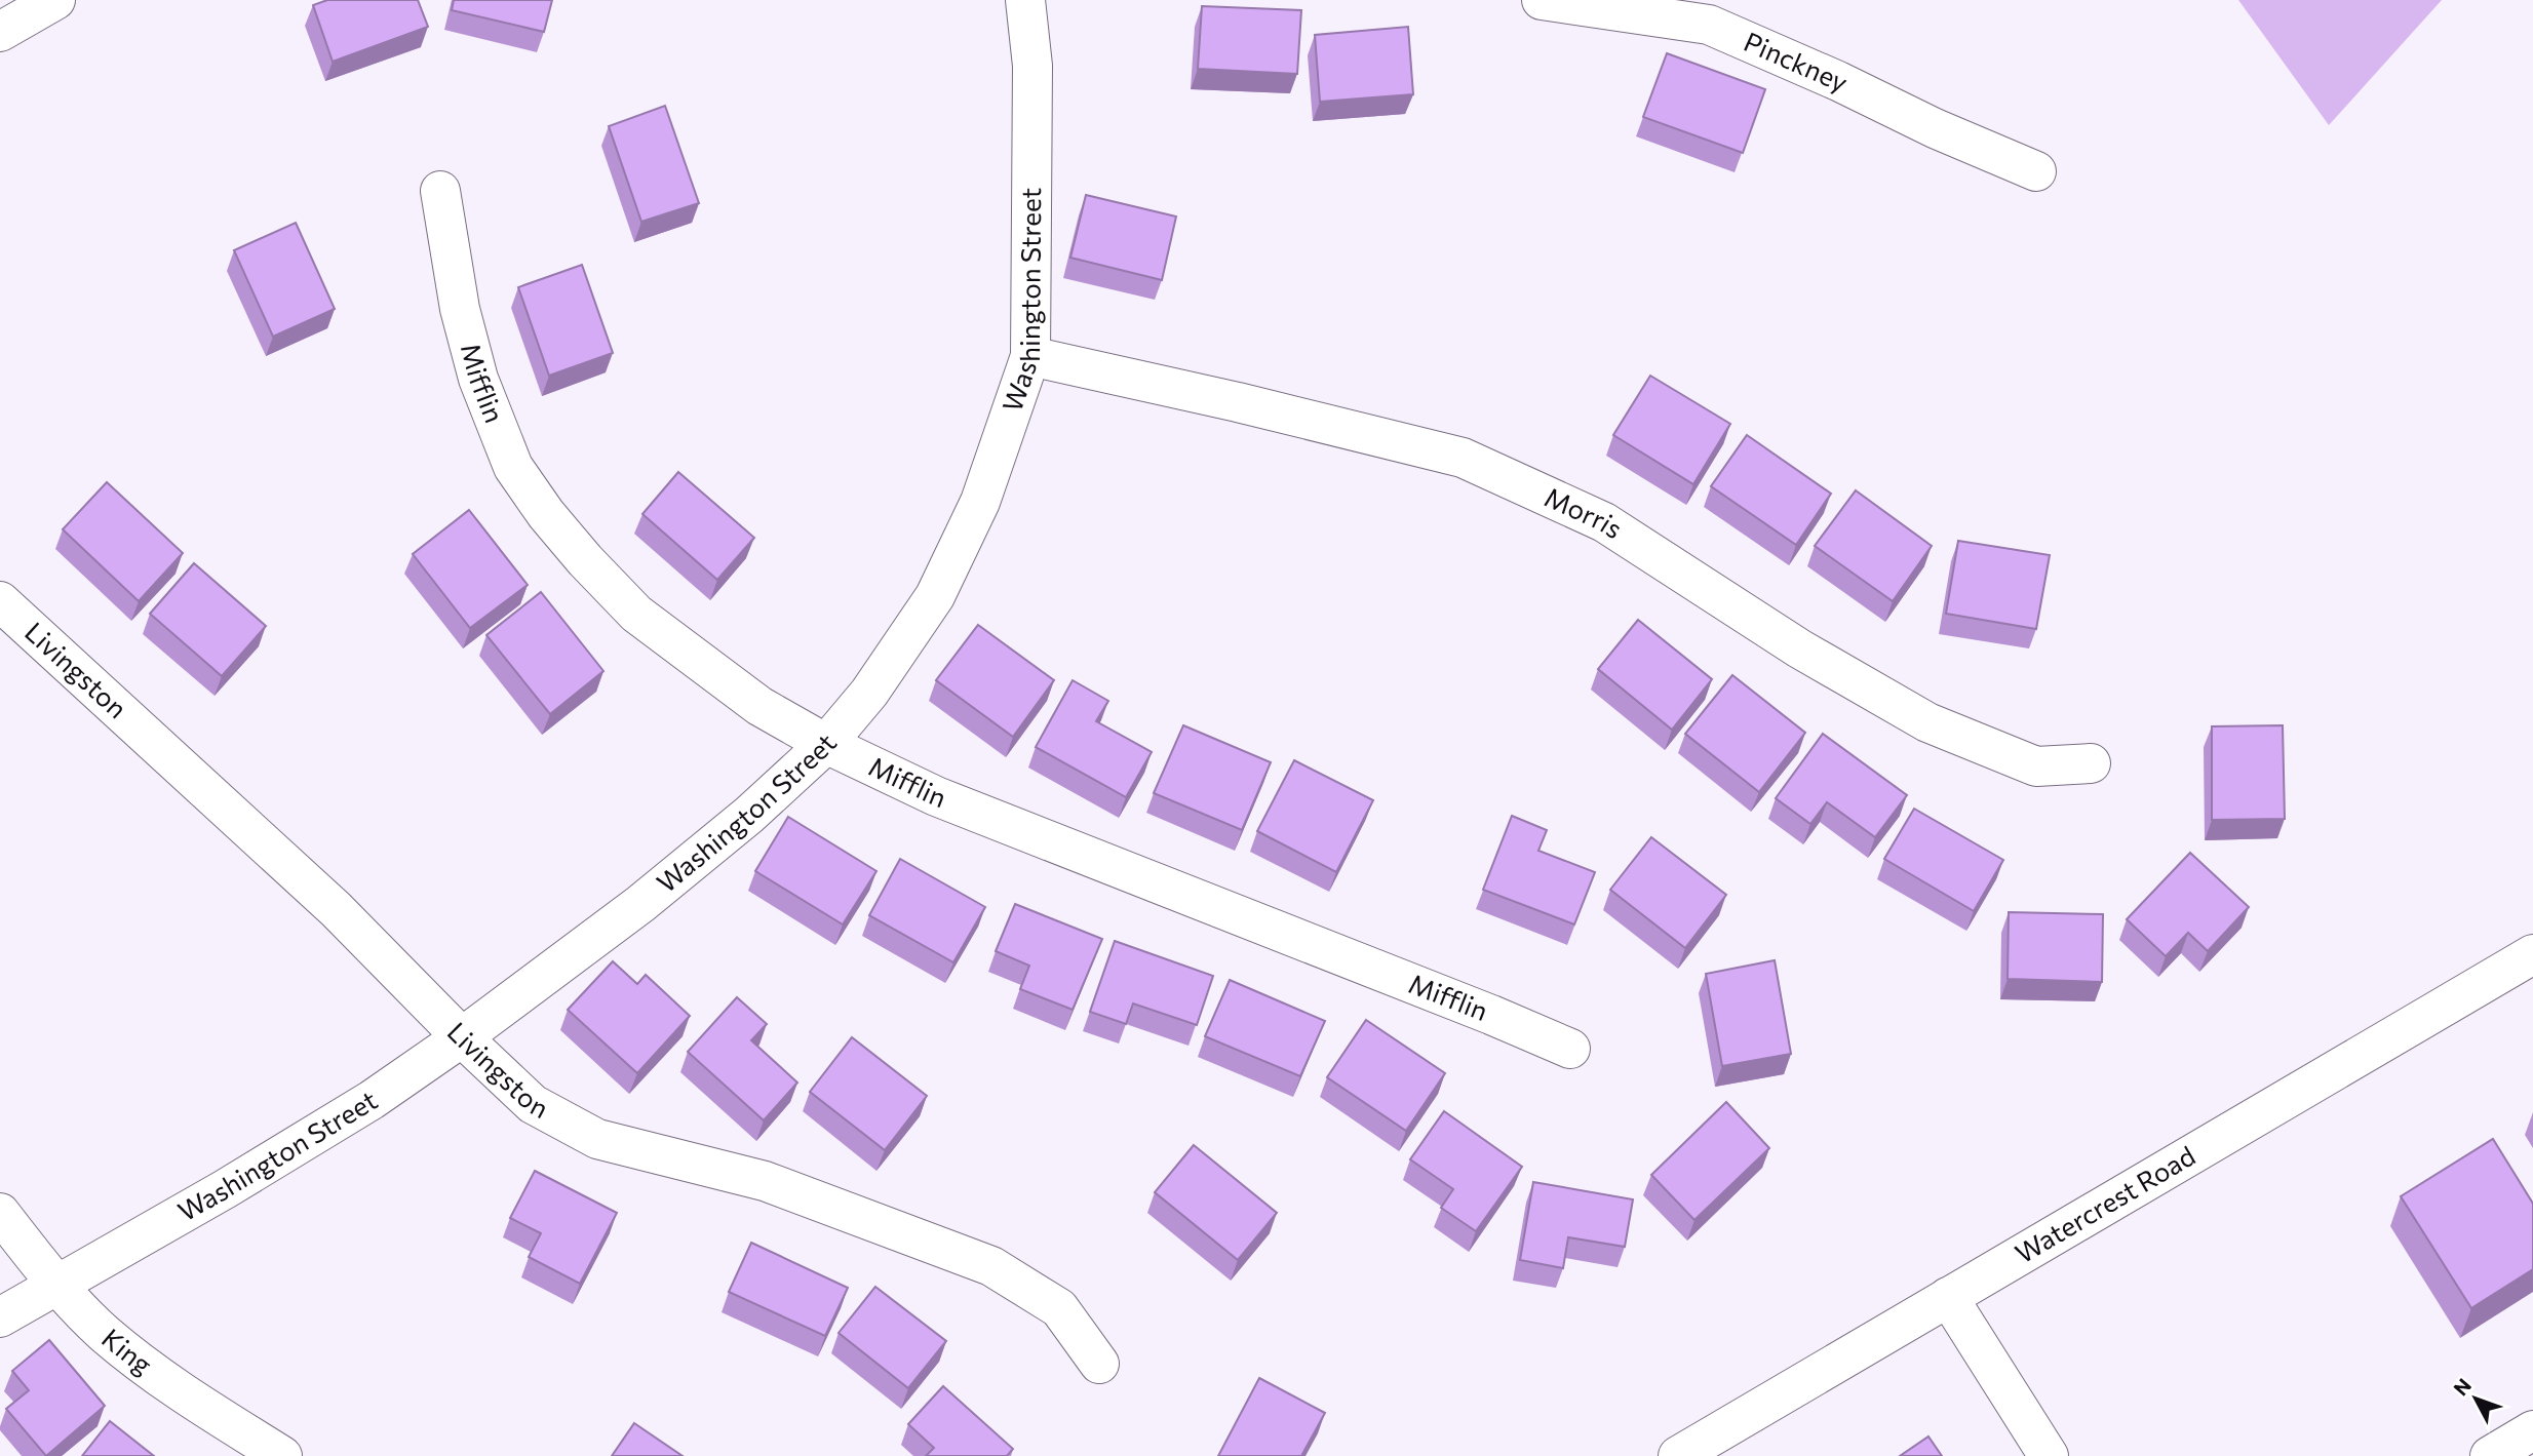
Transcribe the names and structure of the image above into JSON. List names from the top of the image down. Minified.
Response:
{"streets":{"street":["Pinckney","Washington Street","Mifflin","Morris","Livingston","Watercrest Road","King"]},"crossings":[["Washington Street","Mifflin"],["Washington Street","Morris"],["Washington Street","Livingston"],["Washington Street","King"]],"north":"top left"}
